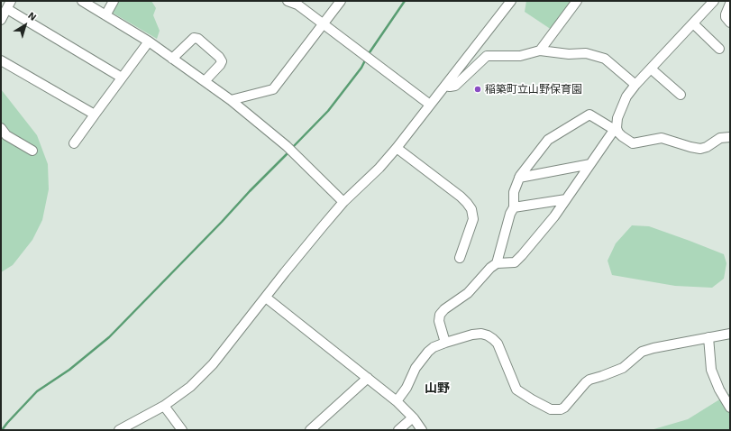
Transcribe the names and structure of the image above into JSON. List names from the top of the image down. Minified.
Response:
{"districts":["山野"],"places":["稲築町立山野保育園"],"north":"top right"}
